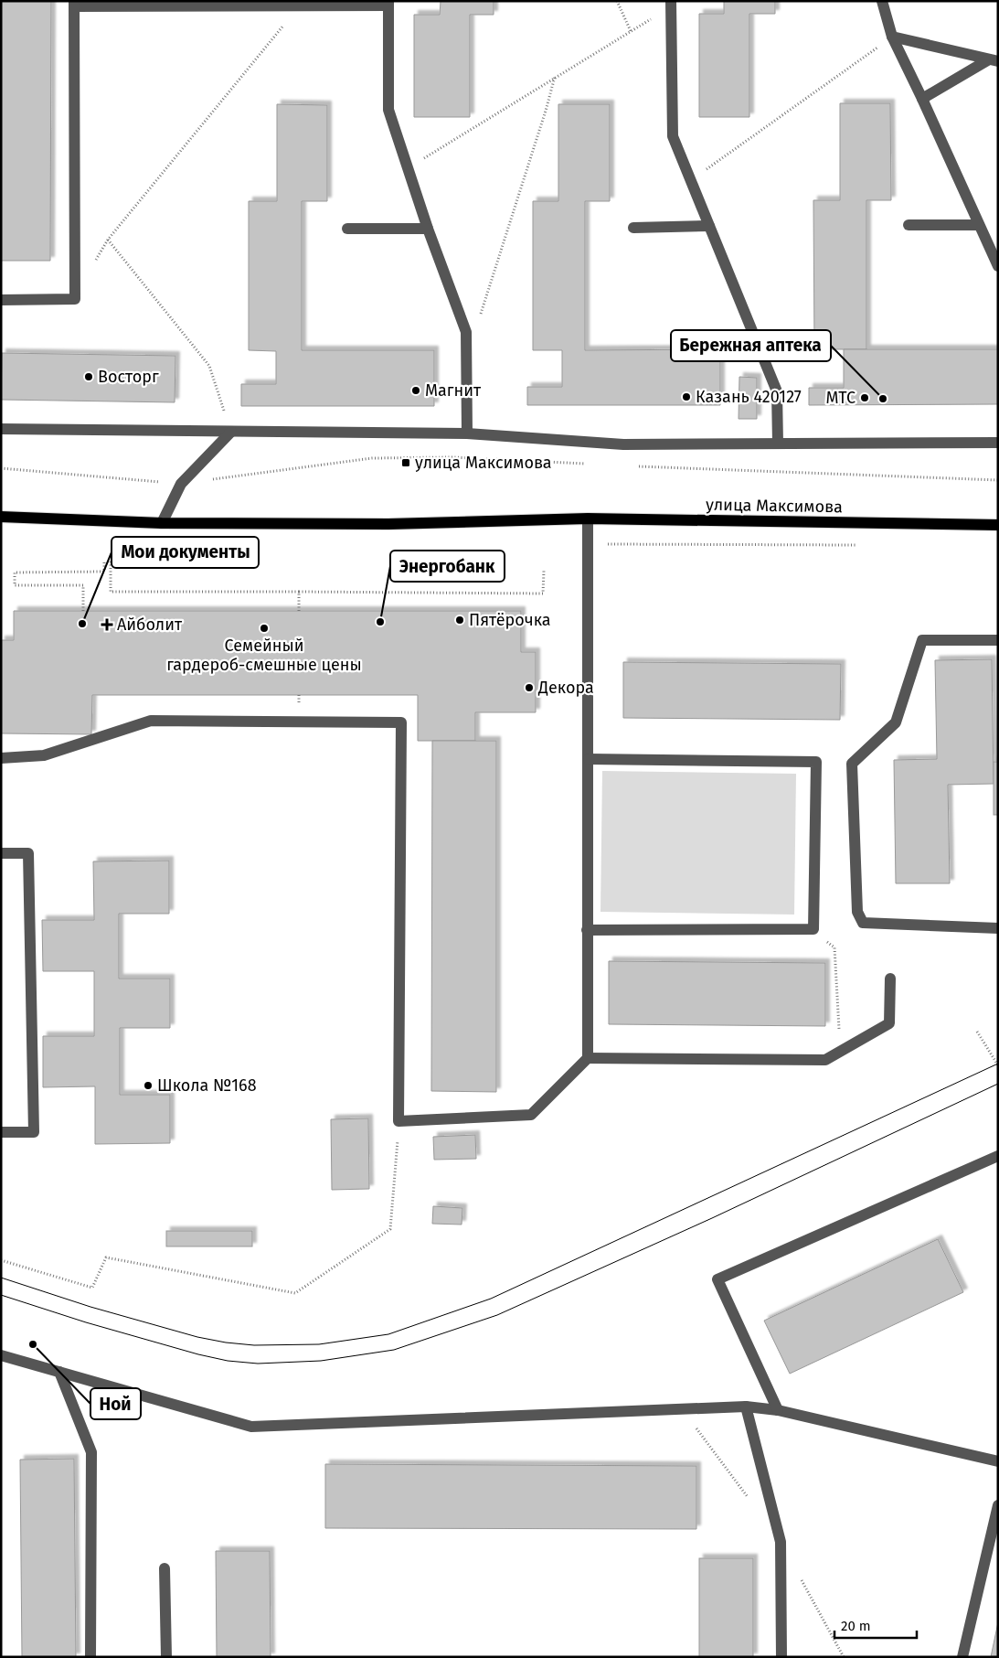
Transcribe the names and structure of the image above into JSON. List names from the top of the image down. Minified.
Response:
{"streets":{"main road":["улица Максимова"]},"places":{"other":["Восторг","Магнит","Казань 420127","МТС","Бережная аптека","Пятёрочка","Энергобанк","Мои документы","Семейный гардероб-смешные цены","Декора","Школа №168","Ной"],"transit":["улица Максимова"],"health":["Айболит"]},"scale_bar":"20 m"}
